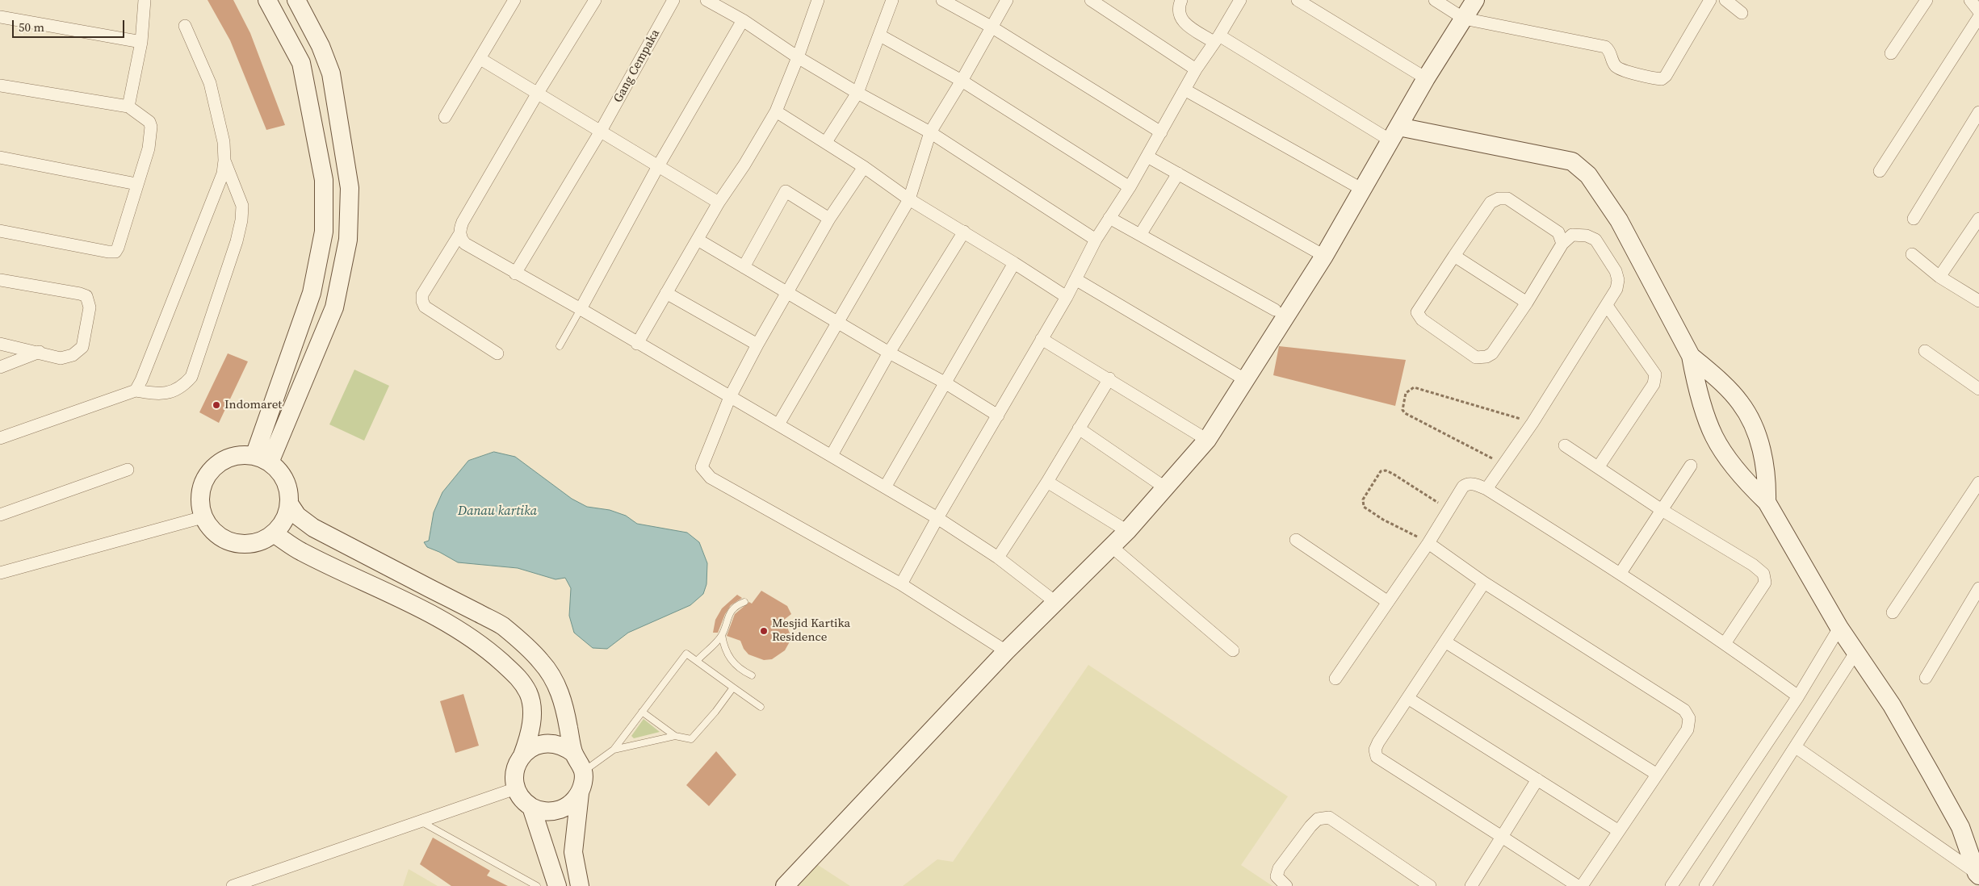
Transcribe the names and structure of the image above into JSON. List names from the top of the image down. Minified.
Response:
{"streets":{"street":["Gang Cempaka"]},"water":["Danau kartika"],"places":["Indomaret","Mesjid Kartika Residence"],"scale_bar":"50 m"}
